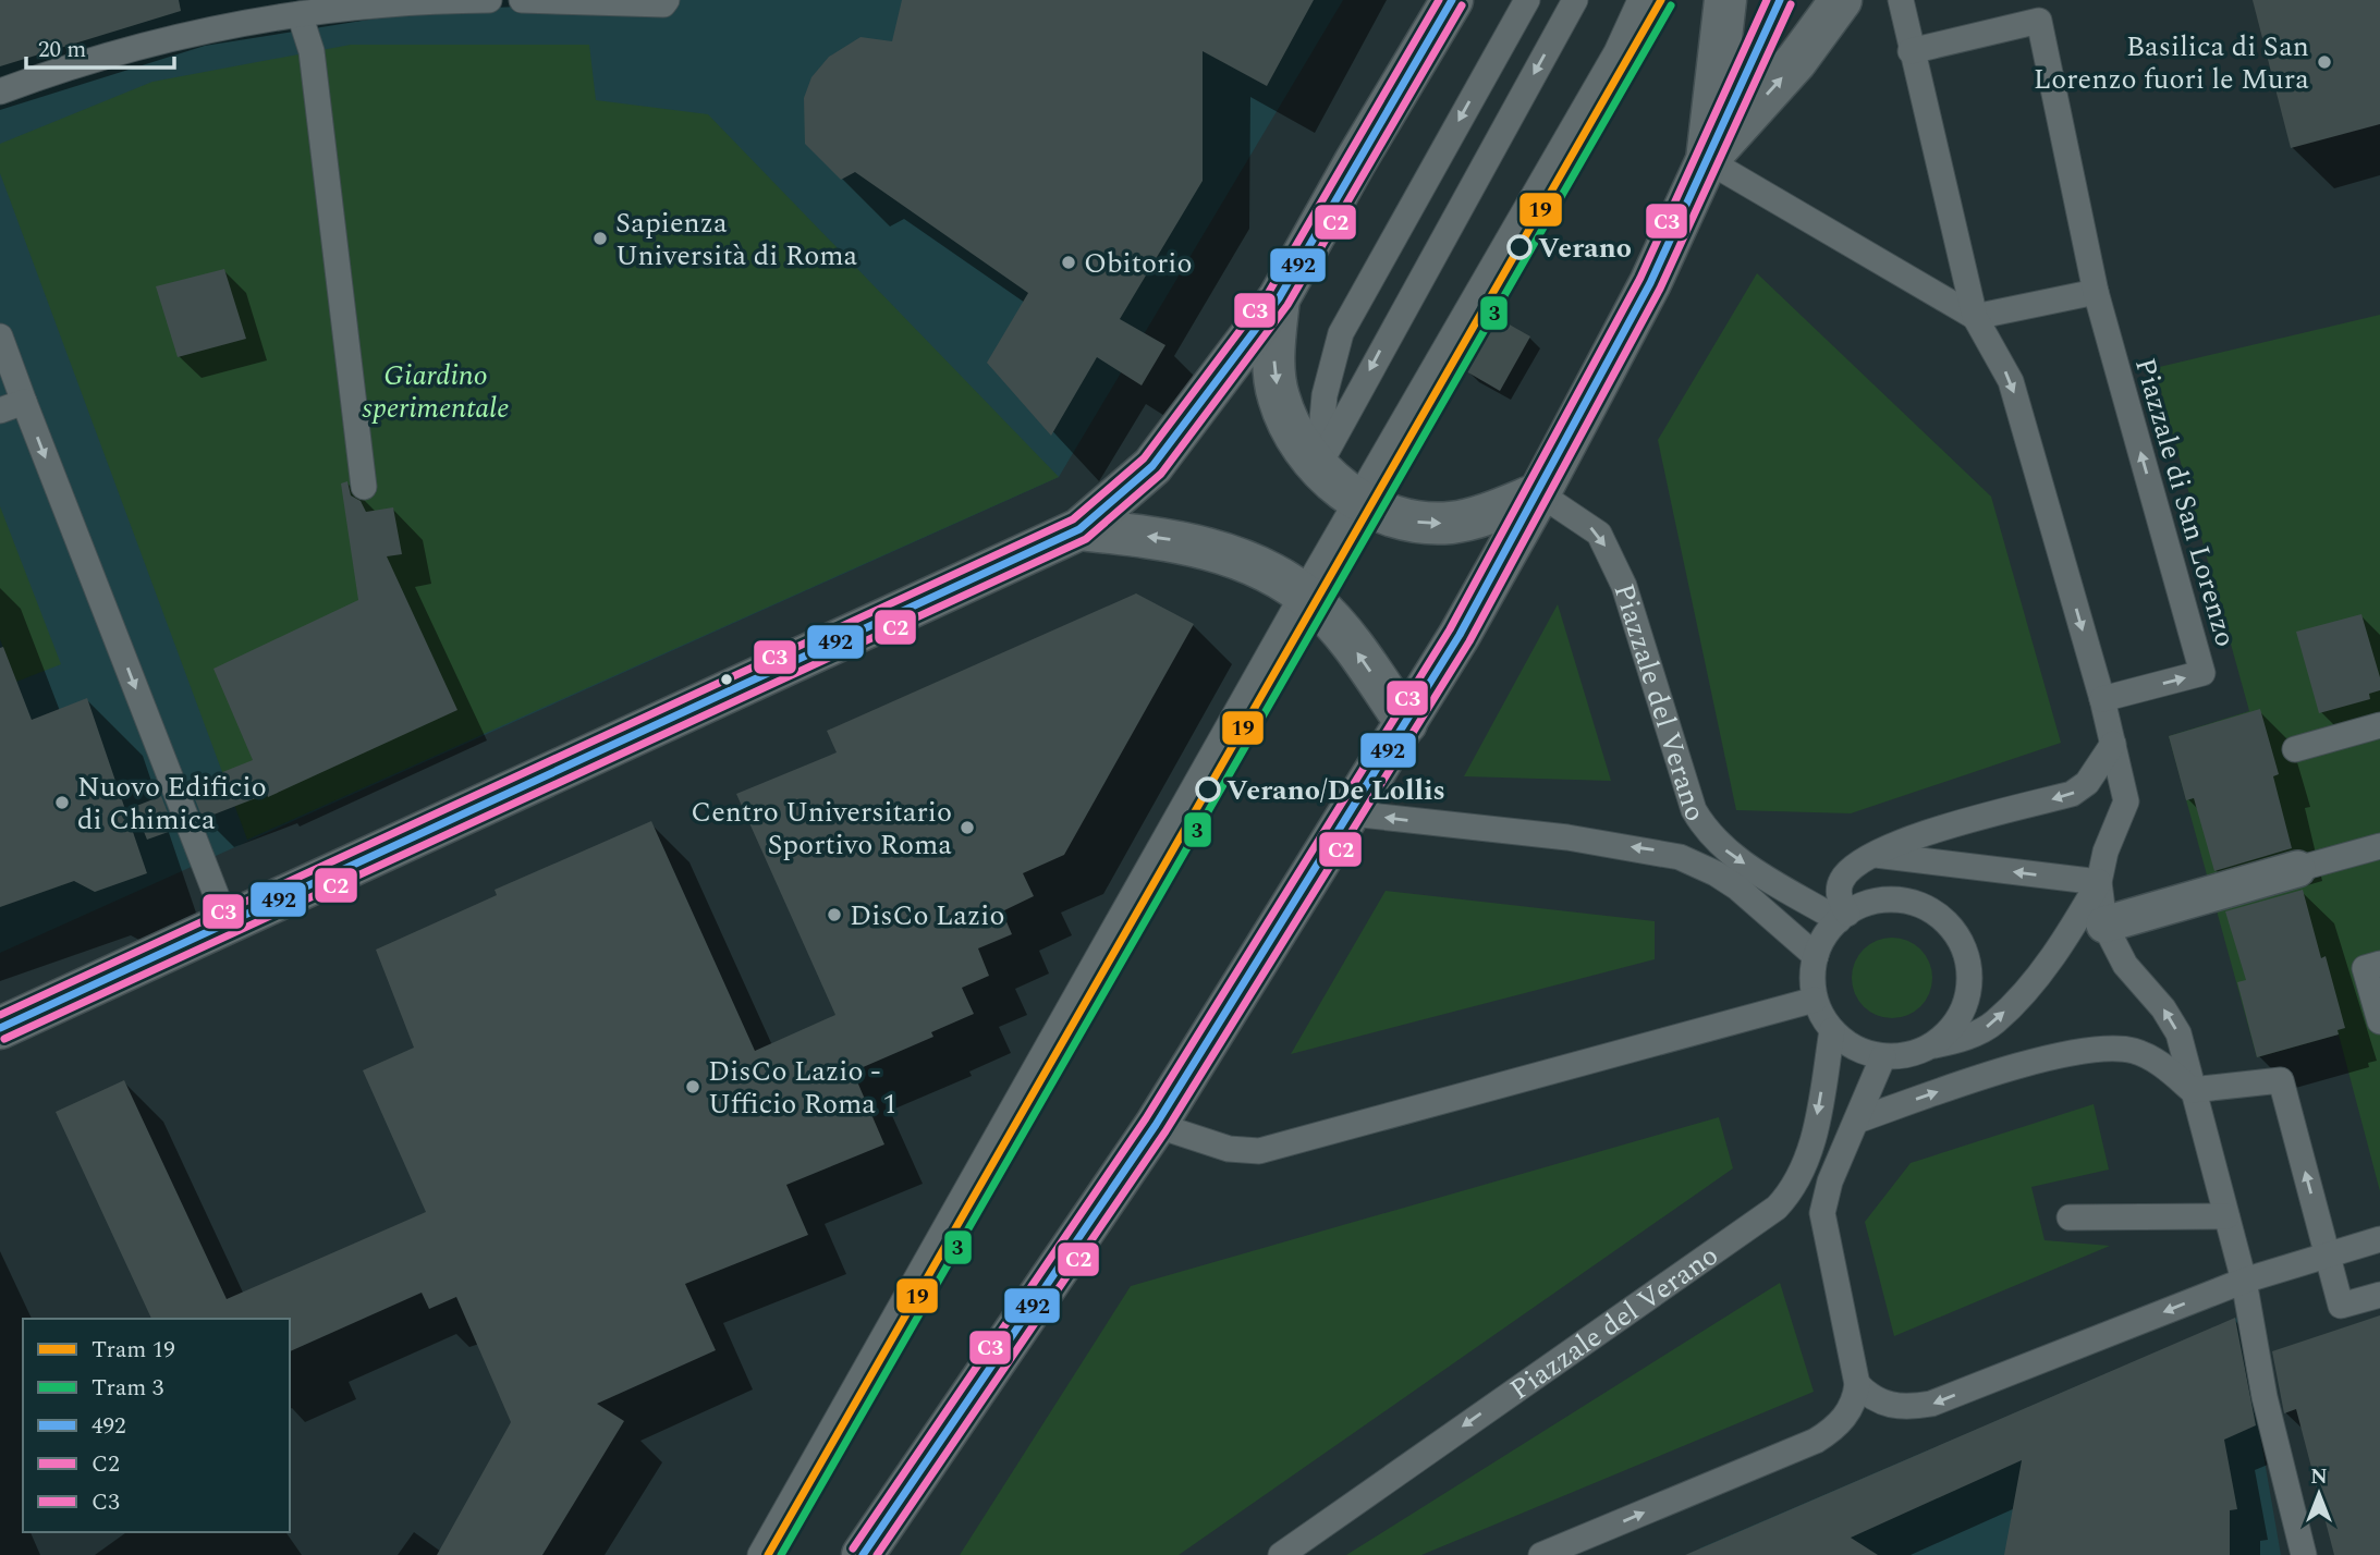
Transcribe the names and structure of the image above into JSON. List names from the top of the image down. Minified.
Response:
{"streets":{"lane":["Piazzale di San Lorenzo","Piazzale del Verano"]},"parks":["Giardino sperimentale"],"places":["Basilica di San Lorenzo fuori le Mura","Sapienza Università di Roma","Verano","Obitorio","Verano/De Lollis","Nuovo Edificio di Chimica","Centro Universitario Sportivo Roma","DisCo Lazio","DisCo Lazio - Ufficio Roma 1"],"lines":["tram line 19","transit line 492","transit line C3","transit line C2","tram line 3"],"legend":["Tram 19","Tram 3","492","C2","C3"],"scale_bar":"20 m","north":"top"}
